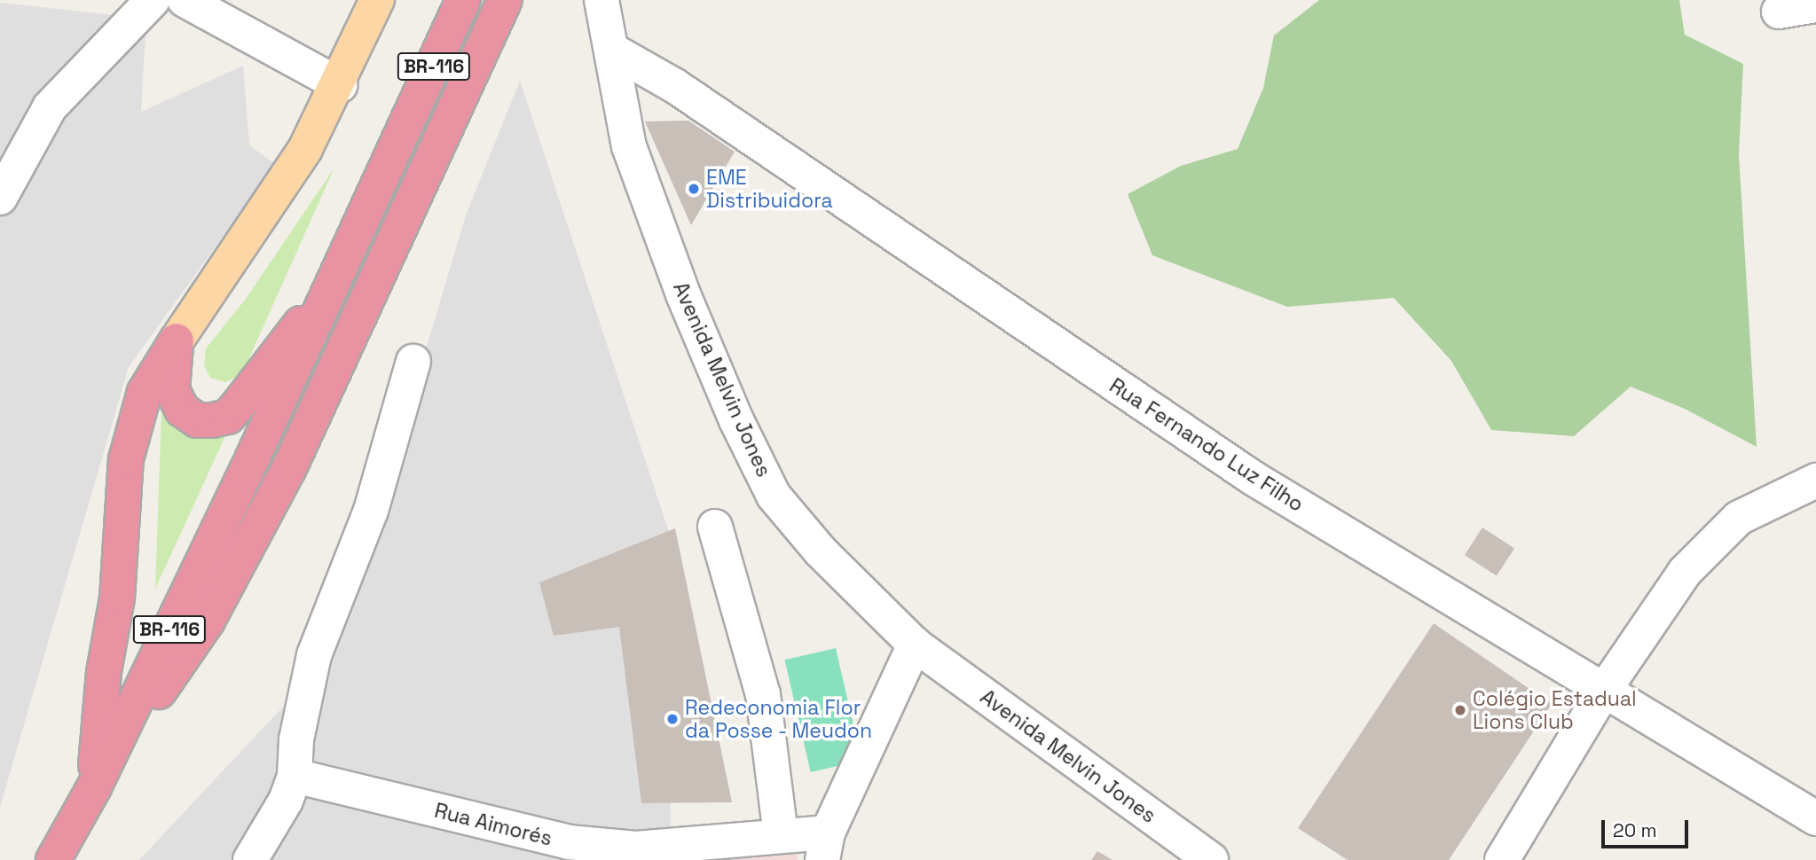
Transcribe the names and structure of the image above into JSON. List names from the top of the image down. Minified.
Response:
{"streets":{"highway":["BR-116"],"street":["Avenida Melvin Jones","Rua Fernando Luz Filho","Rua Aimorés"]},"crossings":[["Avenida Melvin Jones","Rua Fernando Luz Filho"]],"places":["EME Distribuidora","Colégio Estadual Lions Club","Redeconomia Flor da Posse - Meudon"],"scale_bar":"20 m"}
